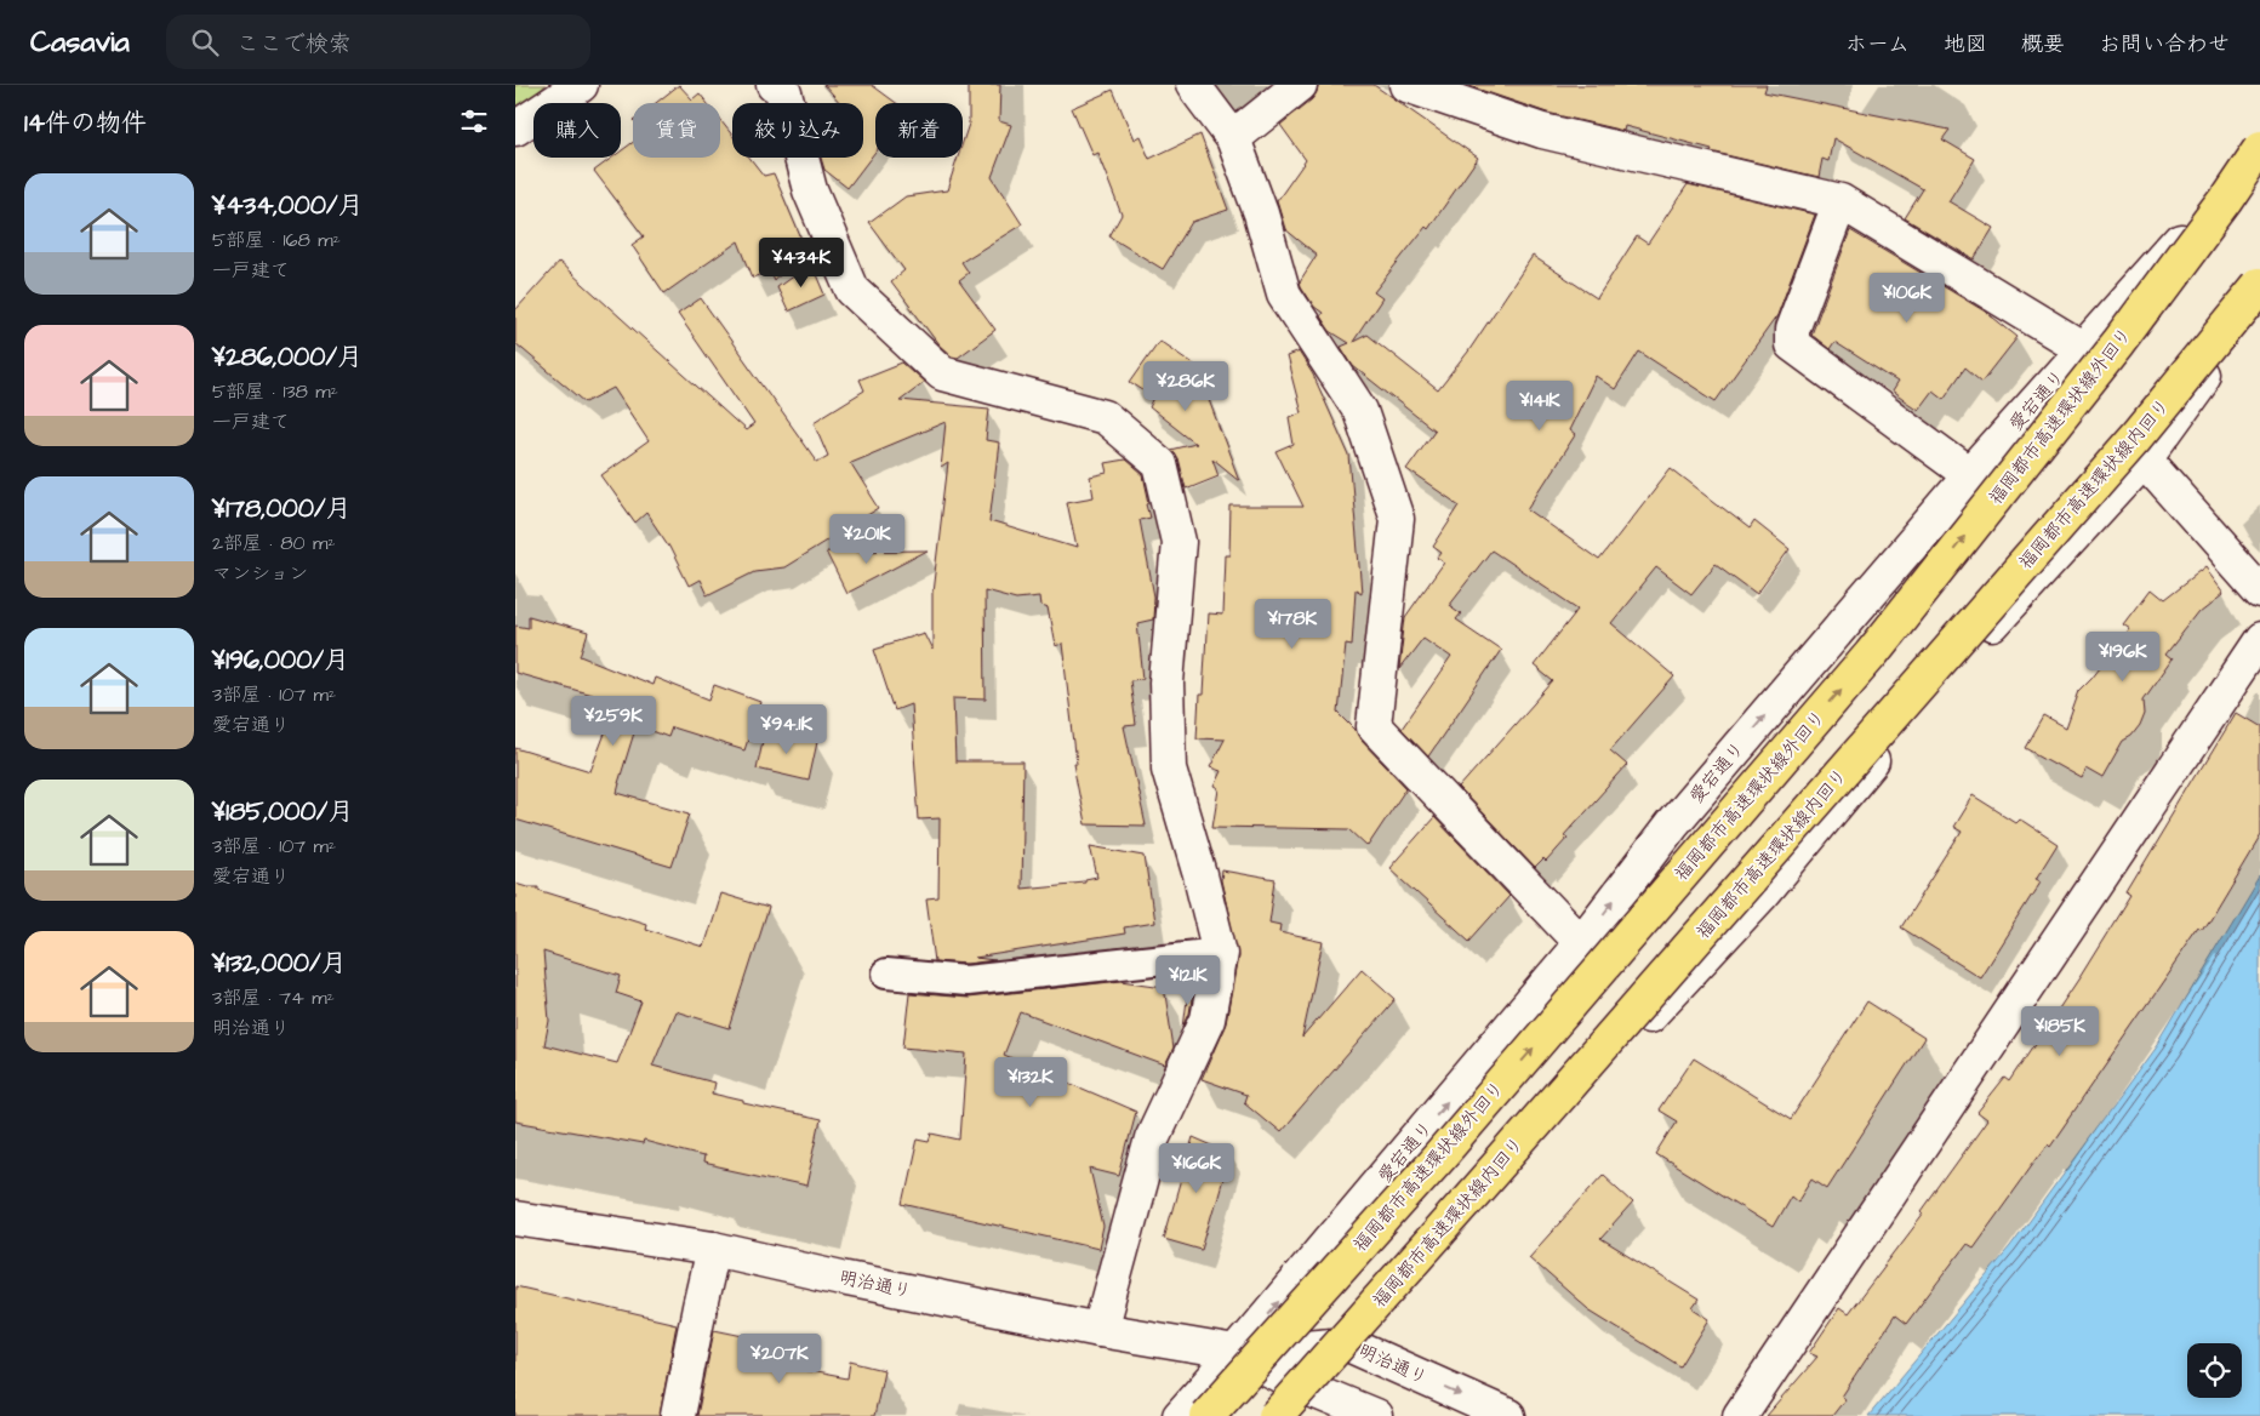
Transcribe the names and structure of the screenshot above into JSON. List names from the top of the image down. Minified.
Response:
{"streets":{"highway":["福岡都市高速環状線外回り","福岡都市高速環状線内回り"],"street":["愛宕通り","明治通り"]},"crossings":[["愛宕通り","明治通り"]],"one_way":["福岡都市高速環状線外回り"],"page":{"header":"Casavia","search":"ここで検索","nav":["ホーム","地図","概要","お問い合わせ"],"heading":"14件の物件","chip":["購入","賃貸","絞り込み","新着"],"list":[{"name":"¥434,000/月","note":"5部屋 · 168 m² · 一戸建て"},{"name":"¥286,000/月","note":"5部屋 · 138 m² · 一戸建て"},{"name":"¥178,000/月","note":"2部屋 · 80 m² · マンション"},{"name":"¥196,000/月","note":"3部屋 · 107 m² · 愛宕通り"},{"name":"¥185,000/月","note":"3部屋 · 107 m² · 愛宕通り"},{"name":"¥132,000/月","note":"3部屋 · 74 m² · 明治通り"}],"price":["¥434K","¥106K","¥286K","¥141K","¥201K","¥178K","¥196K","¥259K","¥94.1K","¥121K","¥185K","¥132K","¥166K","¥207K"]}}
